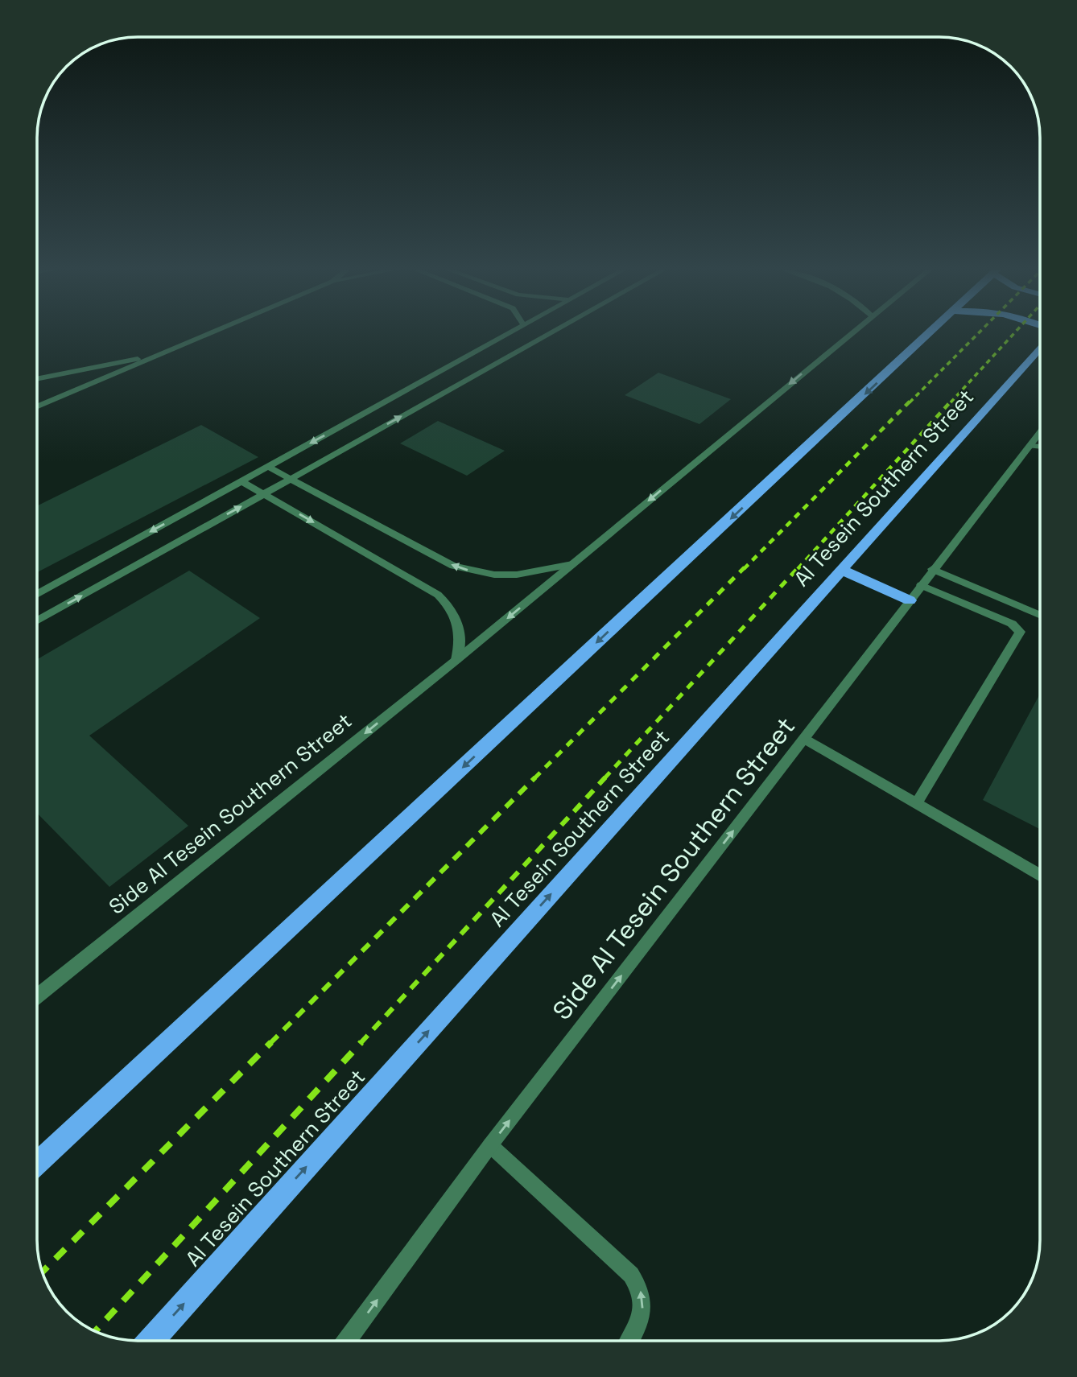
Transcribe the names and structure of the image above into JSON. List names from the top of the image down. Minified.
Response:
{"streets":{"highway":["Al Tesein Southern Street"],"street":["Side Al Tesein Southern Street"]},"one_way":["Al Tesein Southern Street"]}
